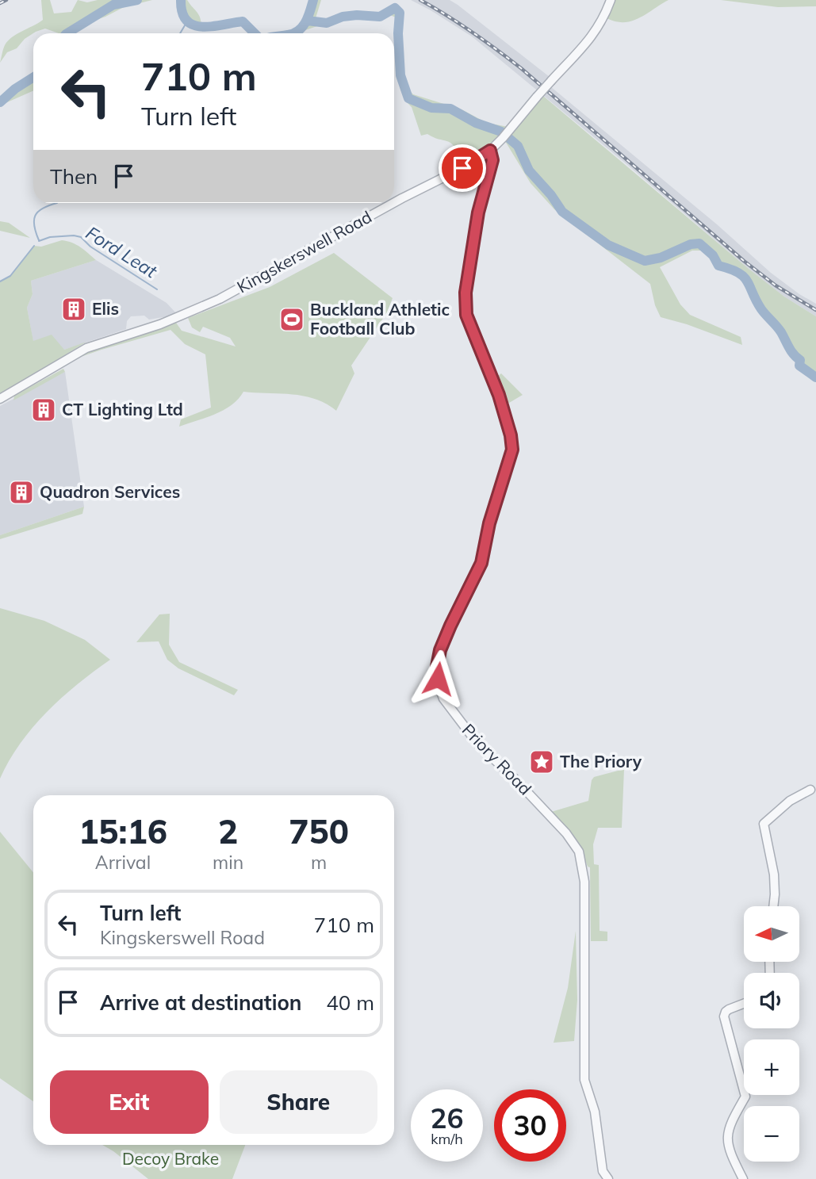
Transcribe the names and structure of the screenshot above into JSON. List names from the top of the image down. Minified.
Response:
{"streets":{"street":["Kingskerswell Road","Priory Road"]},"crossings":[["Kingskerswell Road","Priory Road"]],"water":["Ford Leat"],"parks":["Decoy Brake"],"places":{"building":["Elis","CT Lighting Ltd","Quadron Services"],"sports":["Buckland Athletic Football Club"],"place":["The Priory"]},"north":"left","page":{"turn":["710 m","Turn left"],"then":"Then","eta":["15:16","Arrival","2","min","750","m"],"list":[{"name":"Turn left","note":"Kingskerswell Road","value":"710 m"},{"name":"Arrive at destination","value":"40 m"}],"map_buttons":["+","−"],"buttons":["Exit","Share"],"speed":"26 km/h","limit":"30"}}
